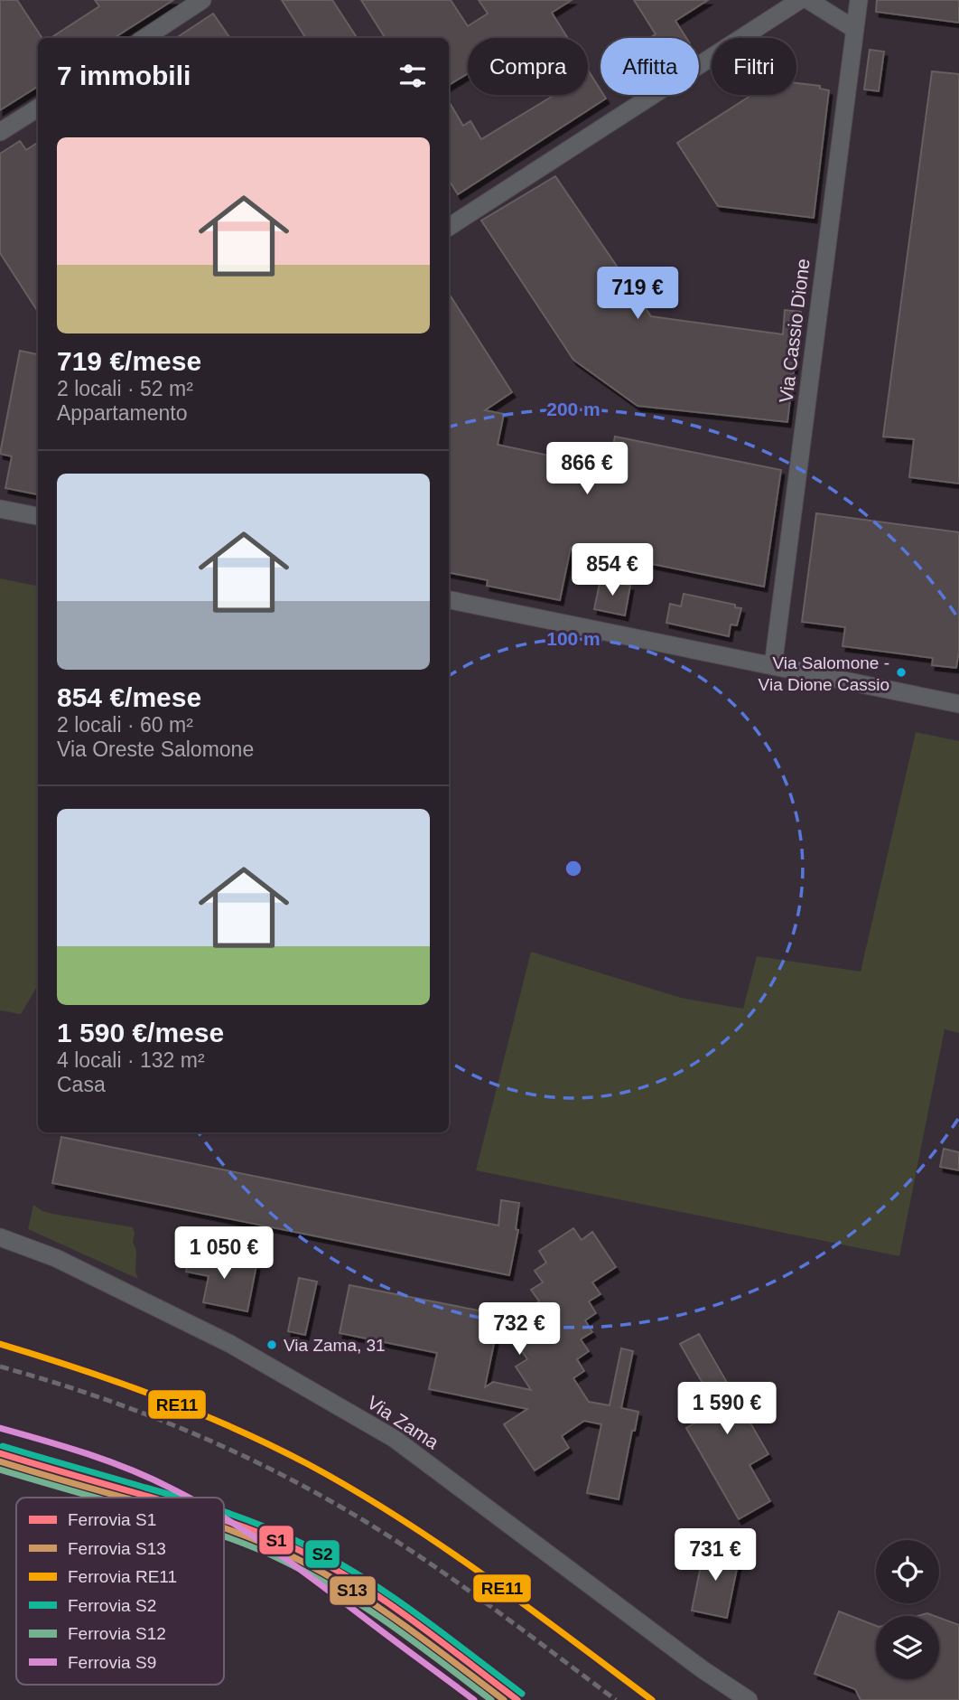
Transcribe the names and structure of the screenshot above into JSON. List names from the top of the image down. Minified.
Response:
{"streets":{"street":["Via Cassio Dione","Via Zama"]},"places":["Via Salomone - Via Dione Cassio","Via Zama, 31"],"lines":["rail line RE11","rail line S9","rail line S2","rail line S1","rail line S13","rail line S12"],"legend":["Ferrovia S1","Ferrovia S13","Ferrovia RE11","Ferrovia S2","Ferrovia S12","Ferrovia S9"],"page":{"chip":["Compra","Affitta","Filtri"],"heading":"7 immobili","list":[{"name":"719 €/mese","note":"2 locali · 52 m² · Appartamento"},{"name":"854 €/mese","note":"2 locali · 60 m² · Via Oreste Salomone"},{"name":"1 590 €/mese","note":"4 locali · 132 m² · Casa"}],"price":["719 €","866 €","854 €","1 050 €","732 €","1 590 €","731 €"]},"rings":["200 m","100 m"]}
